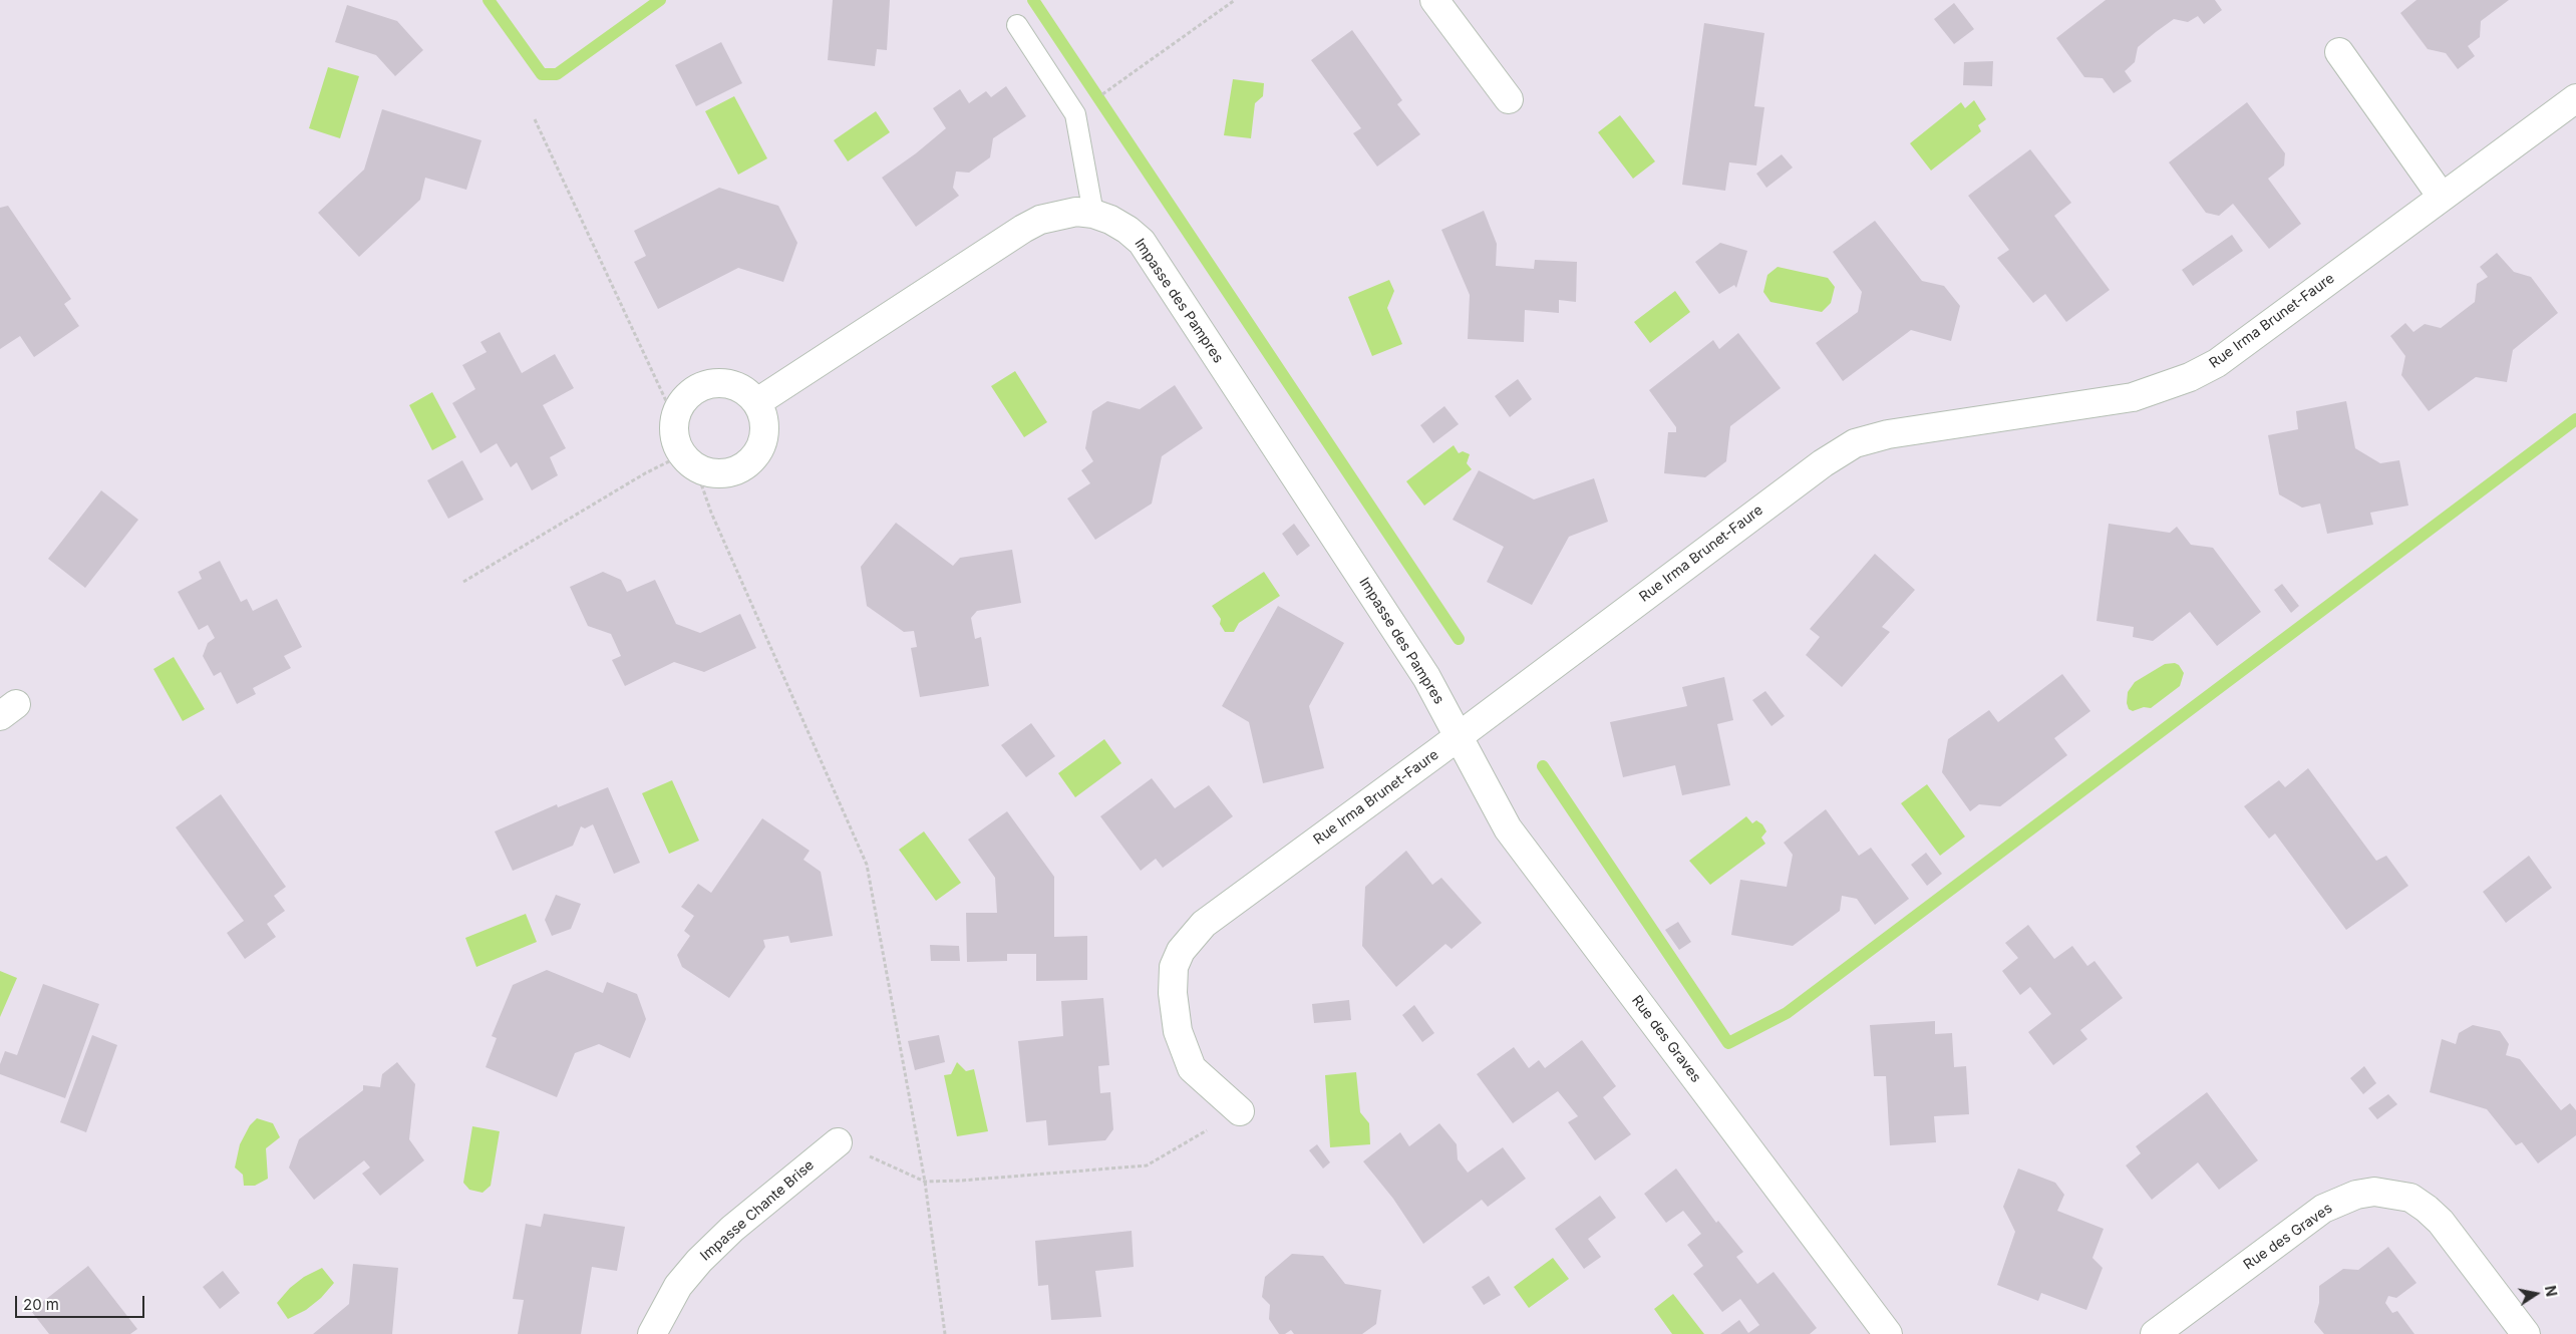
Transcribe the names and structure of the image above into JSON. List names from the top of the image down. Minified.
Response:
{"streets":{"street":["Impasse des Pampres","Rue Irma Brunet-Faure","Rue des Graves","Impasse Chante Brise"]},"crossings":[["Impasse des Pampres","Rue Irma Brunet-Faure"],["Impasse des Pampres","Rue des Graves"],["Rue Irma Brunet-Faure","Rue des Graves"]],"scale_bar":"20 m","north":"right"}
